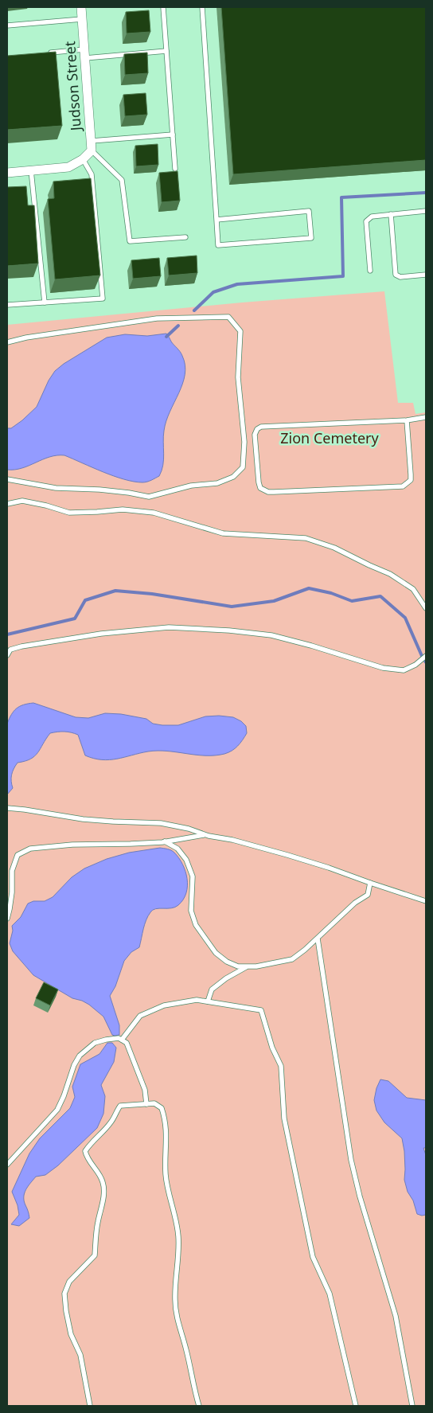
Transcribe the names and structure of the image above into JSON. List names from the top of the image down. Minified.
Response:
{"streets":{"street":["Judson Street"]},"parks":["Zion Cemetery"]}
